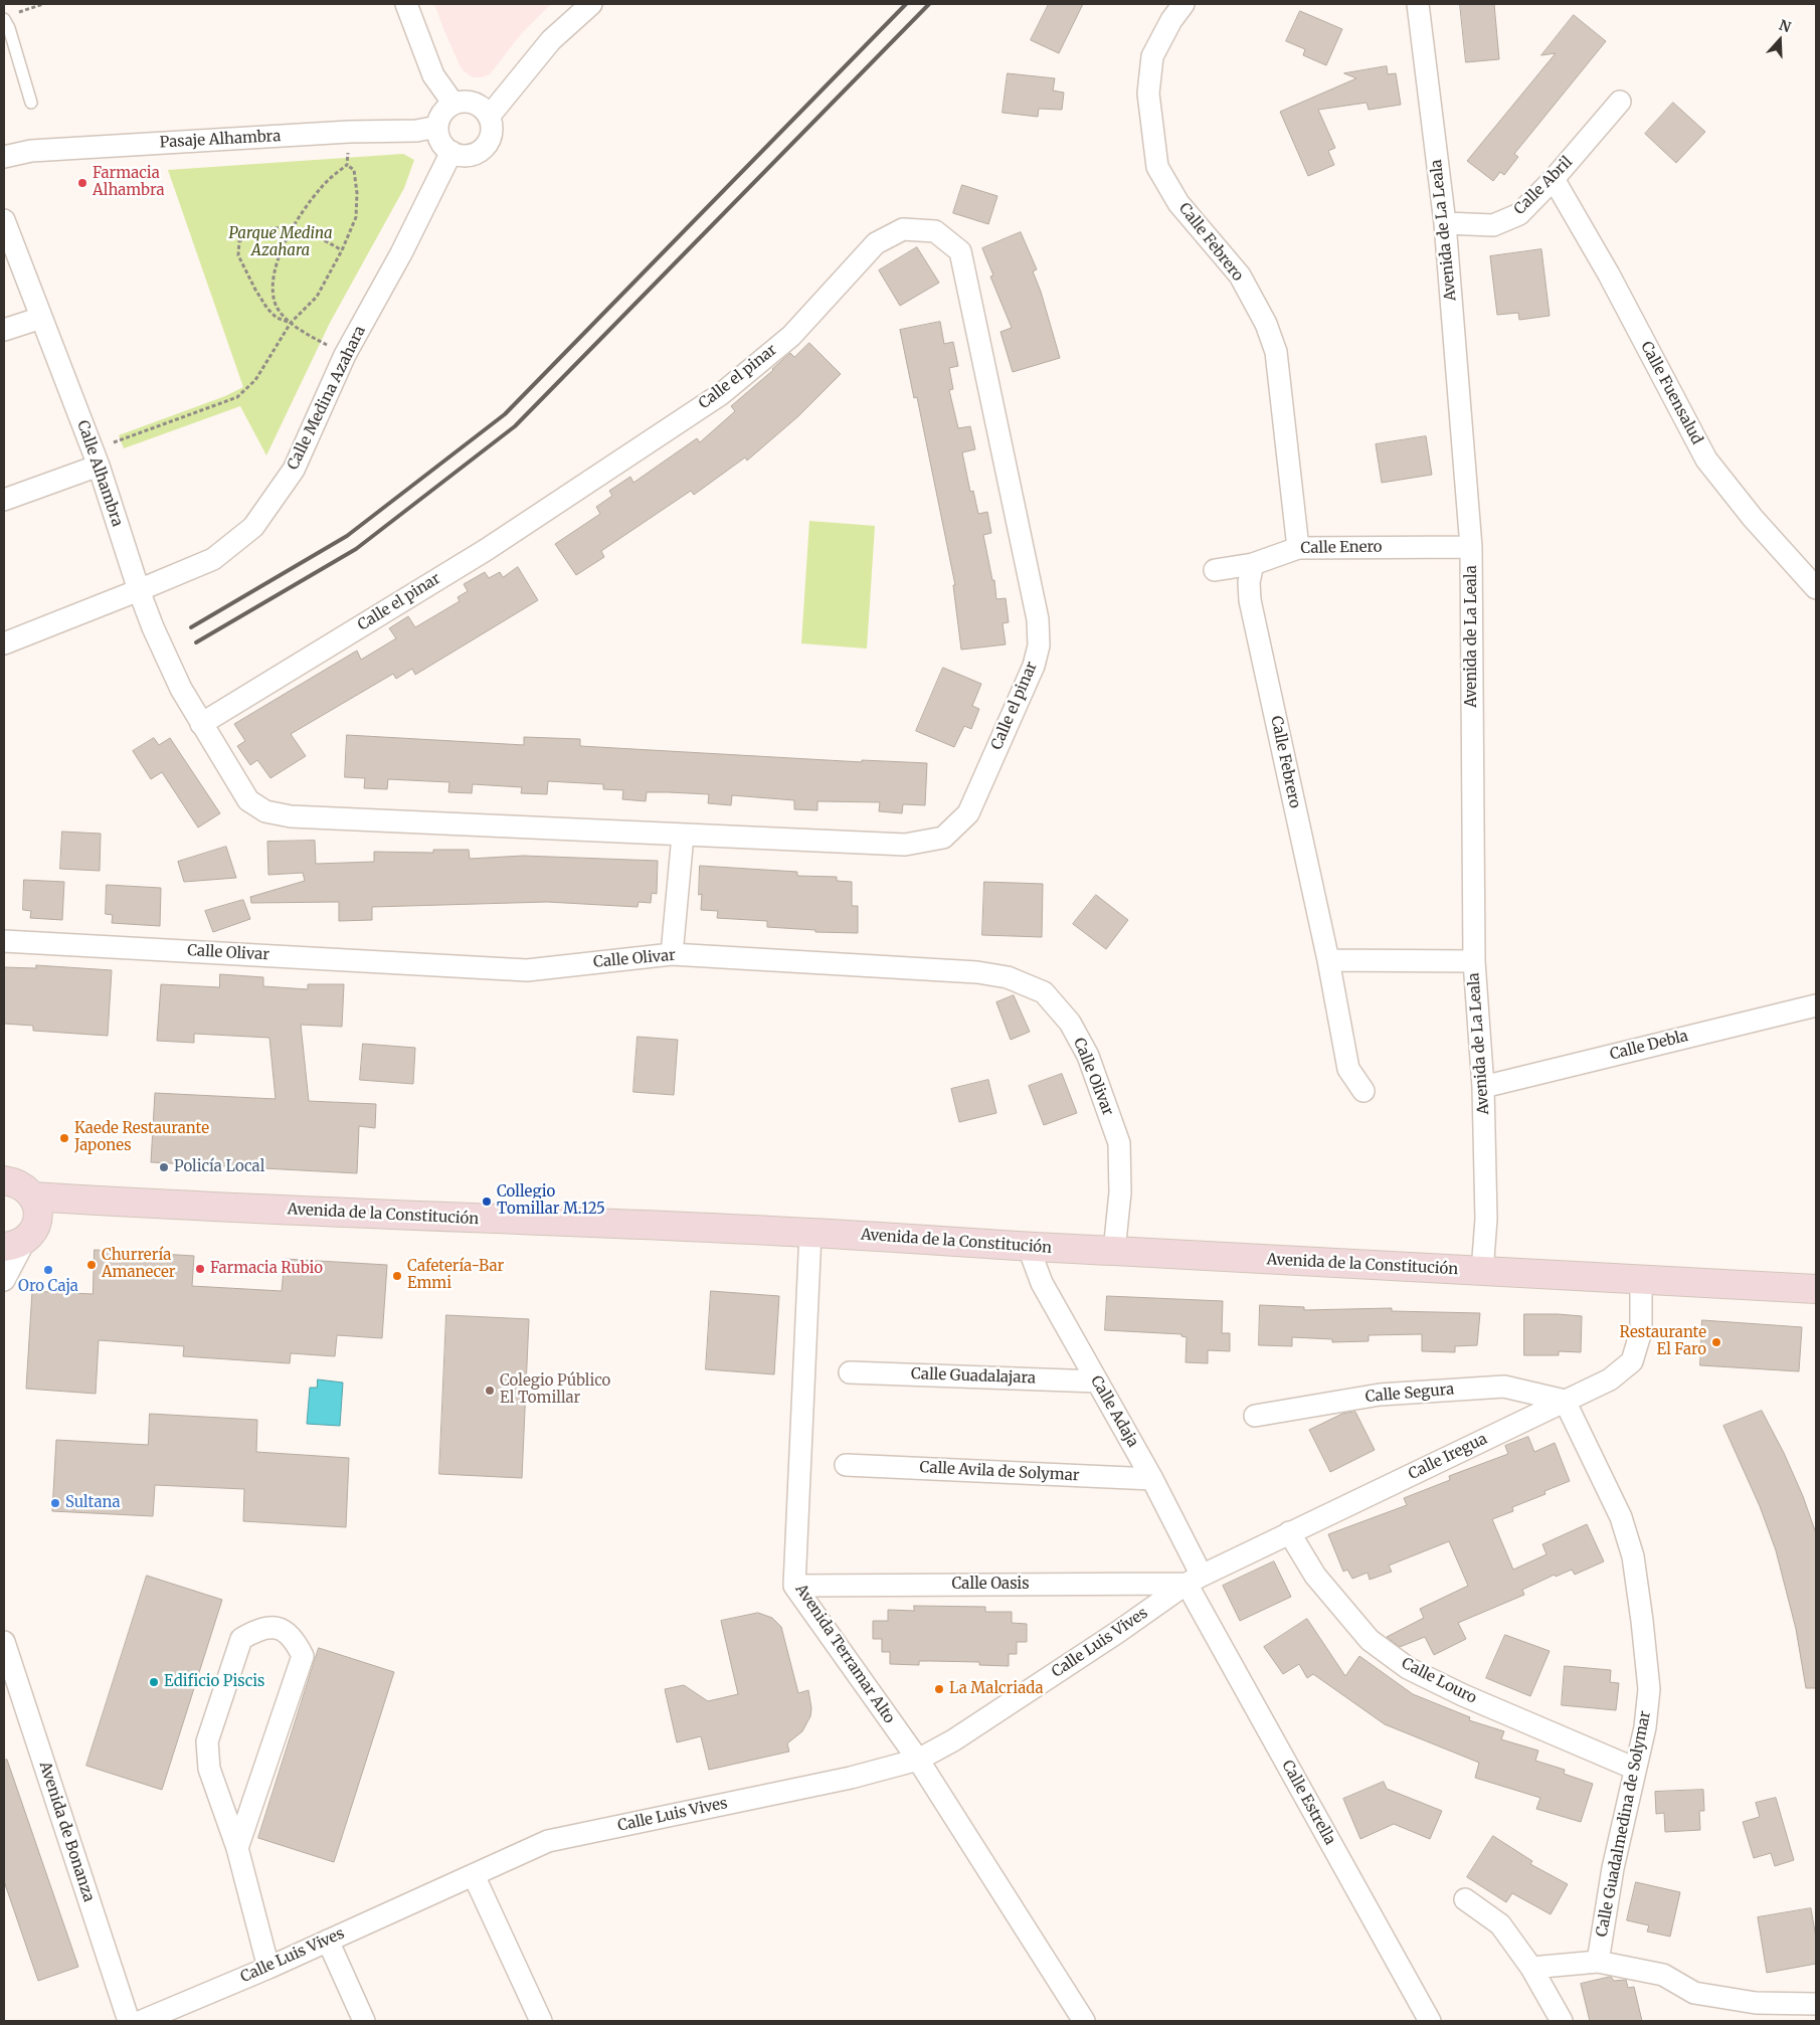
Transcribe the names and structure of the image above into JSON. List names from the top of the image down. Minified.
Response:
{"streets":{"main road":["Avenida de la Constitución"],"street":["Pasaje Alhambra","Calle Abril","Avenida de La Leala","Calle Febrero","Calle el pinar","Calle Fuensalud","Calle Medina Azahara","Calle Alhambra","Calle Enero","Calle Olivar","Calle Debla","Calle Guadalajara","Calle Segura","Calle Adaja","Calle Iregua","Calle Avila de Solymar","Calle Oasis","Calle Luis Vives","Avenida Terramar Alto","Calle Louro","Calle Estrella","Calle Guadalmedina de Solymar","Avenida de Bonanza"]},"crossings":[["Pasaje Alhambra","Calle Medina Azahara"],["Calle Abril","Avenida de La Leala"],["Calle Abril","Calle Fuensalud"],["Avenida de La Leala","Calle Enero"],["Avenida de La Leala","Calle Debla"],["Avenida de La Leala","Avenida de la Constitución"],["Calle Febrero","Calle Enero"],["Calle el pinar","Calle Alhambra"],["Calle Medina Azahara","Calle Alhambra"],["Calle Olivar","Avenida de la Constitución"],["Avenida de la Constitución","Calle Adaja"],["Avenida de la Constitución","Calle Iregua"],["Avenida de la Constitución","Avenida Terramar Alto"],["Calle Guadalajara","Calle Adaja"],["Calle Segura","Calle Iregua"],["Calle Segura","Calle Guadalmedina de Solymar"],["Calle Adaja","Calle Iregua"],["Calle Adaja","Calle Avila de Solymar"],["Calle Adaja","Calle Oasis"],["Calle Adaja","Calle Luis Vives"],["Calle Adaja","Calle Estrella"],["Calle Iregua","Calle Oasis"],["Calle Iregua","Calle Luis Vives"],["Calle Iregua","Calle Louro"],["Calle Iregua","Calle Estrella"],["Calle Iregua","Calle Guadalmedina de Solymar"],["Calle Oasis","Calle Luis Vives"],["Calle Oasis","Avenida Terramar Alto"],["Calle Oasis","Calle Estrella"],["Calle Luis Vives","Avenida Terramar Alto"],["Calle Luis Vives","Calle Estrella"],["Calle Louro","Calle Guadalmedina de Solymar"]],"parks":["Parque Medina Azahara"],"places":["Farmacia Alhambra","Kaede Restaurante Japones","Policía Local","Collegio Tomillar M.125","Churrería Amanecer","Farmacia Rubio","Oro Caja","Cafetería-Bar Emmi","Restaurante El Faro","Colegio Público El Tomillar","Sultana","Edificio Piscis","La Malcriada"],"north":"top"}
